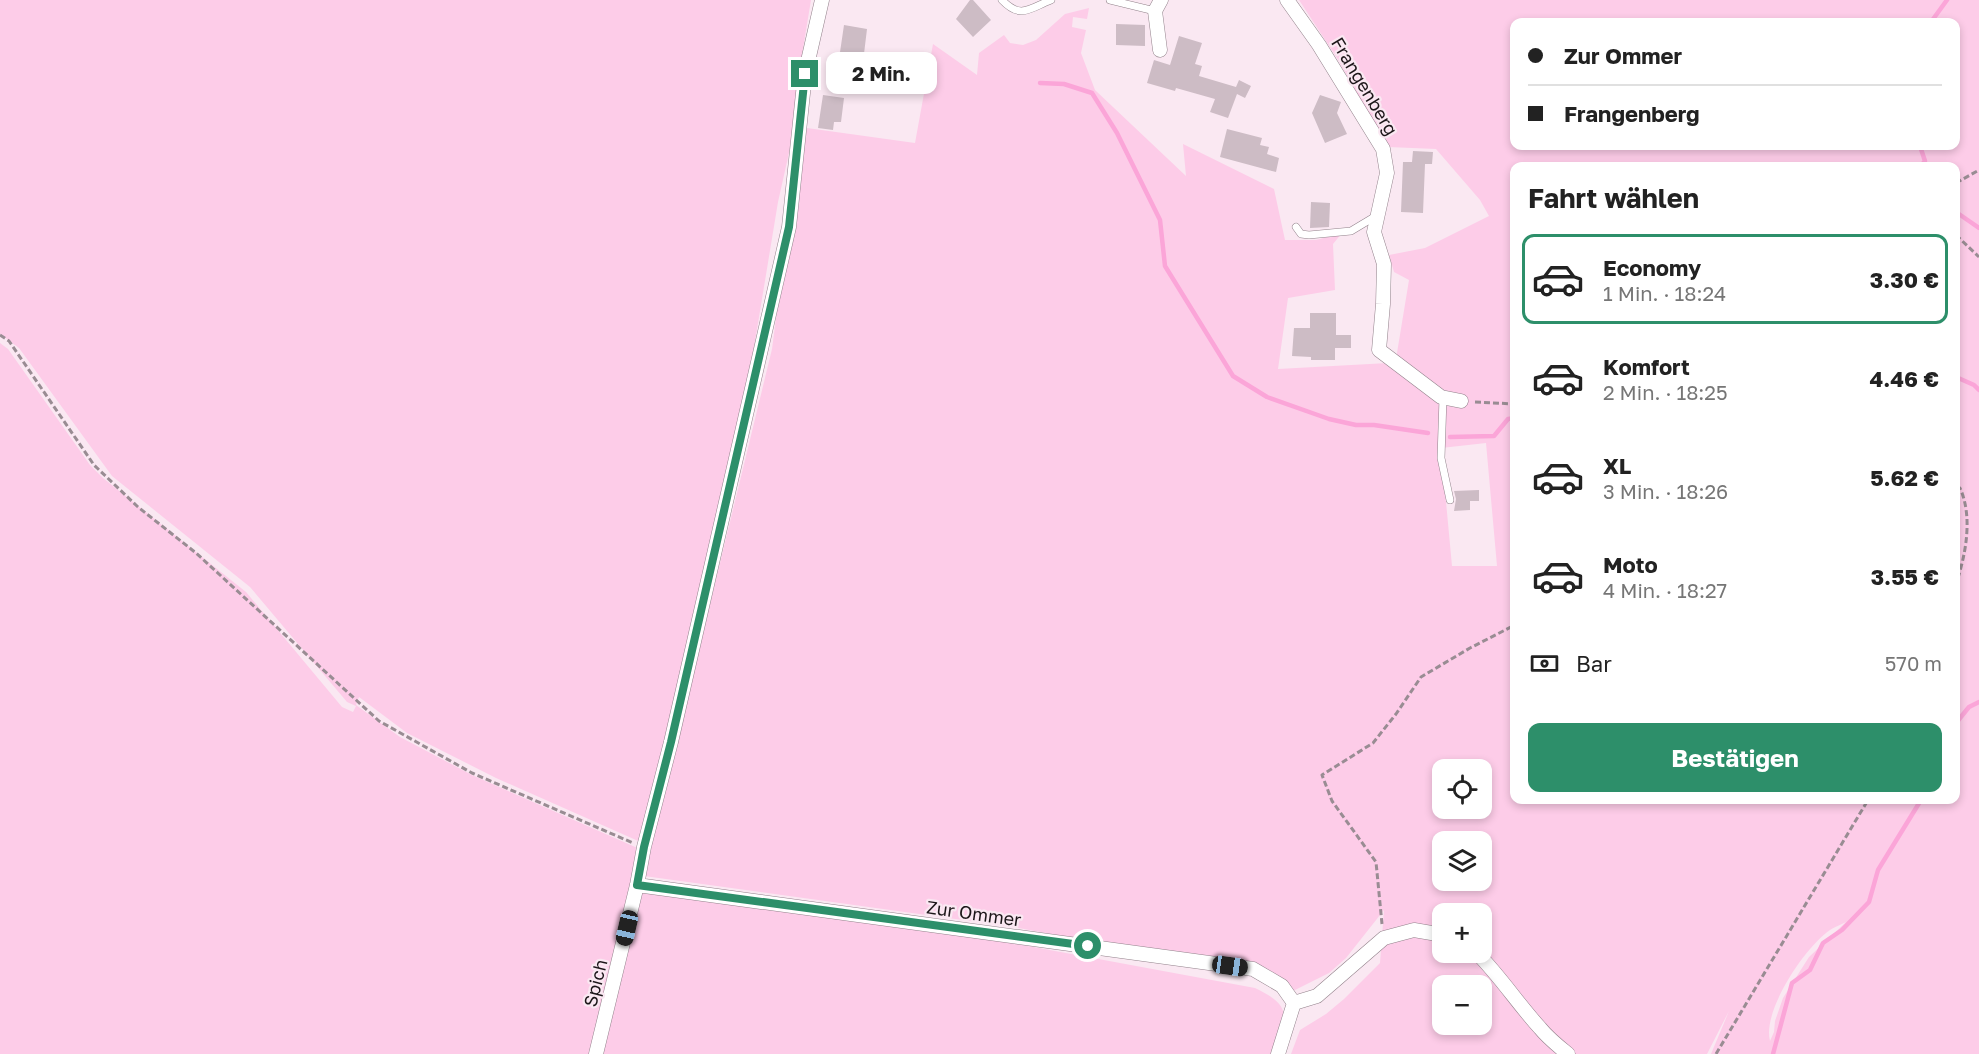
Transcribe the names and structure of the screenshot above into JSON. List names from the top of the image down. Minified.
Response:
{"streets":{"street":["Frangenberg","Zur Ommer","Spich"]},"crossings":[["Zur Ommer","Spich"]],"page":{"banner":["Zur Ommer","Frangenberg"],"bubble":"2 Min.","heading":"Fahrt wählen","list":[{"name":"Economy","note":"1 Min. · 18:24","value":"3.30 €"},{"name":"Komfort","note":"2 Min. · 18:25","value":"4.46 €"},{"name":"XL","note":"3 Min. · 18:26","value":"5.62 €"},{"name":"Moto","note":"4 Min. · 18:27","value":"3.55 €"}],"pay":["Bar","570 m"],"buttons":"Bestätigen","map_buttons":["+","−"]}}
